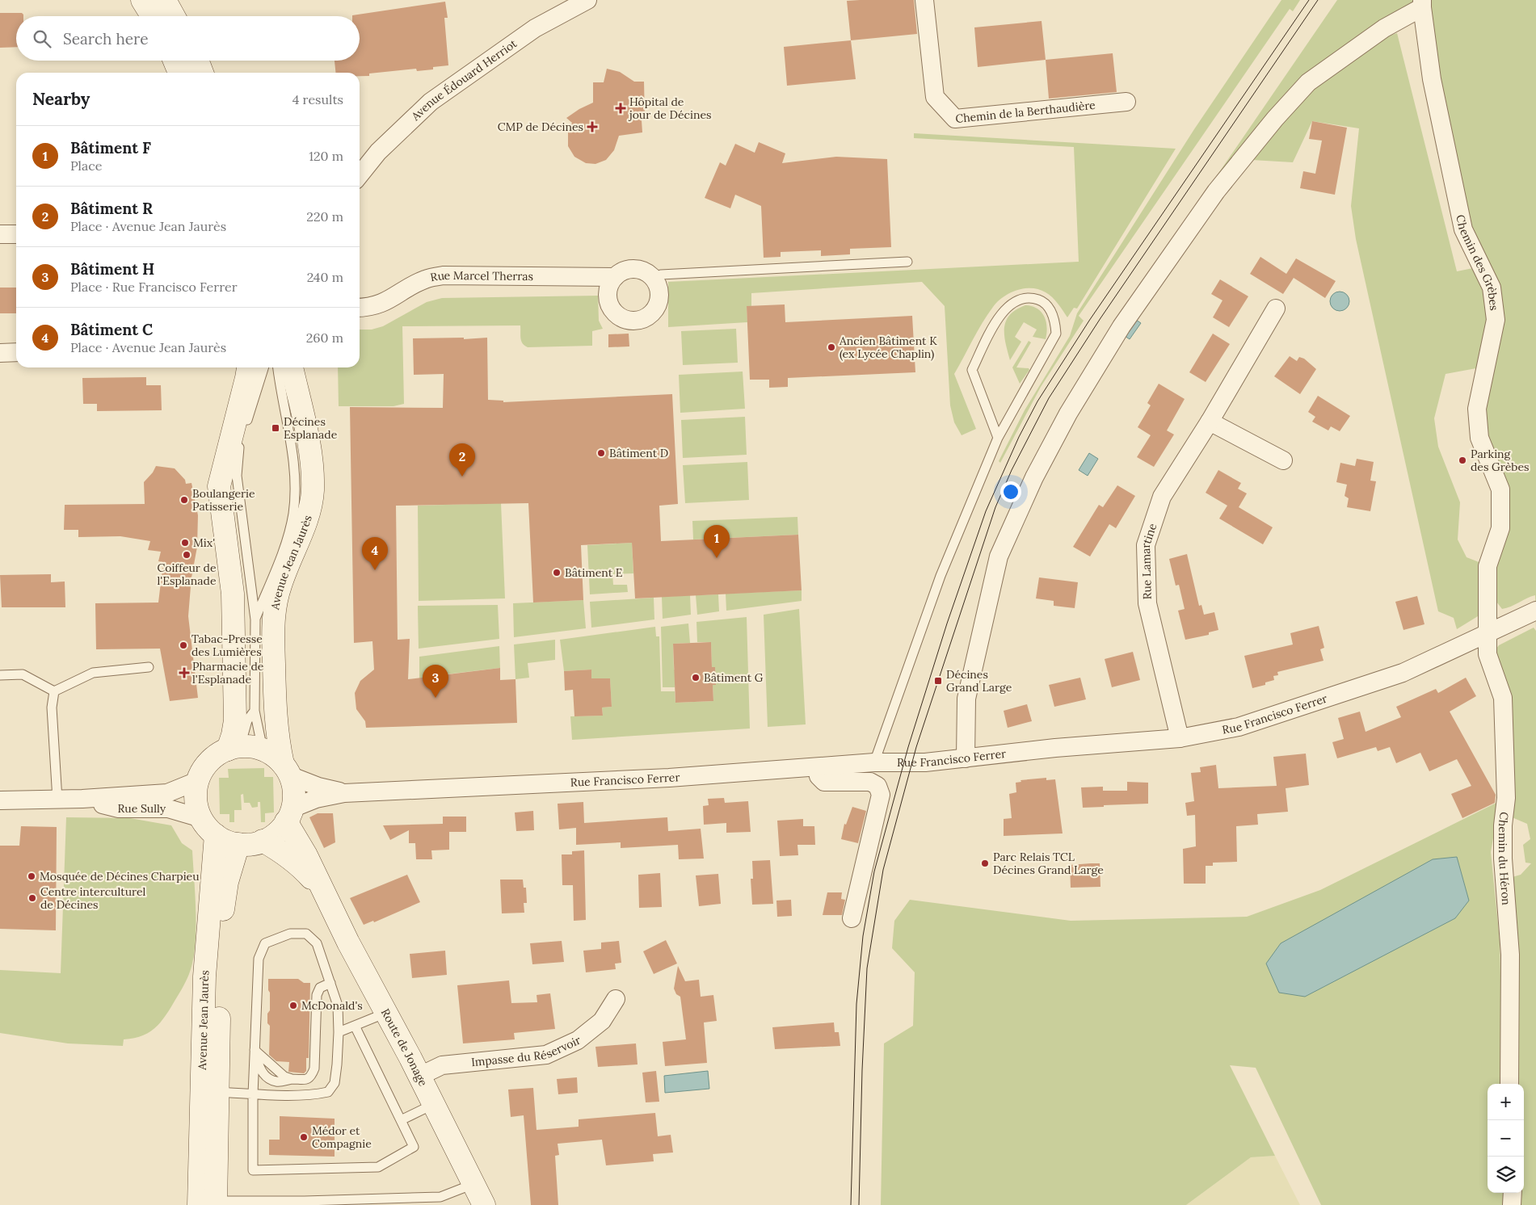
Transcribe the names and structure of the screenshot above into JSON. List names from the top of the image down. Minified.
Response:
{"streets":{"main road":["Avenue Jean Jaurès","Route de Jonage"],"street":["Avenue Édouard Herriot","Chemin de la Berthaudière","Chemin des Grèbes","Rue Marcel Therras","Rue Lamartine","Rue Francisco Ferrer","Rue Sully","Chemin du Héron","Impasse du Réservoir"]},"crossings":[["Chemin des Grèbes","Rue Francisco Ferrer"],["Chemin des Grèbes","Chemin du Héron"],["Rue Lamartine","Rue Francisco Ferrer"],["Avenue Jean Jaurès","Rue Francisco Ferrer"],["Avenue Jean Jaurès","Rue Sully"],["Avenue Jean Jaurès","Route de Jonage"],["Rue Francisco Ferrer","Rue Sully"],["Rue Francisco Ferrer","Chemin du Héron"],["Rue Francisco Ferrer","Route de Jonage"],["Rue Sully","Route de Jonage"],["Route de Jonage","Impasse du Réservoir"]],"places":{"health":["Hôpital de jour de Décines","CMP de Décines","Pharmacie de l'Esplanade"],"other":["Ancien Bâtiment K (ex Lycée Chaplin)","Bâtiment D","Parking des Grèbes","Boulangerie Patisserie","Mix'","Coiffeur de l'Esplanade","Bâtiment E","Tabac-Presse des Lumières","Bâtiment G","Parc Relais TCL Décines Grand Large","Mosquée de Décines Charpieu","Centre interculturel de Décines","McDonald's","Médor et Compagnie"],"transit":["Décines Esplanade","Décines Grand Large"]},"page":{"search":"Search here","heading":["Nearby","4 results"],"list":[{"mark":"1","name":"Bâtiment F","note":"Place","value":"120 m"},{"mark":"2","name":"Bâtiment R","note":"Place · Avenue Jean Jaurès","value":"220 m"},{"mark":"3","name":"Bâtiment H","note":"Place · Rue Francisco Ferrer","value":"240 m"},{"mark":"4","name":"Bâtiment C","note":"Place · Avenue Jean Jaurès","value":"260 m"}],"pins":["2","1","4","3"],"map_buttons":["+","−"]}}
